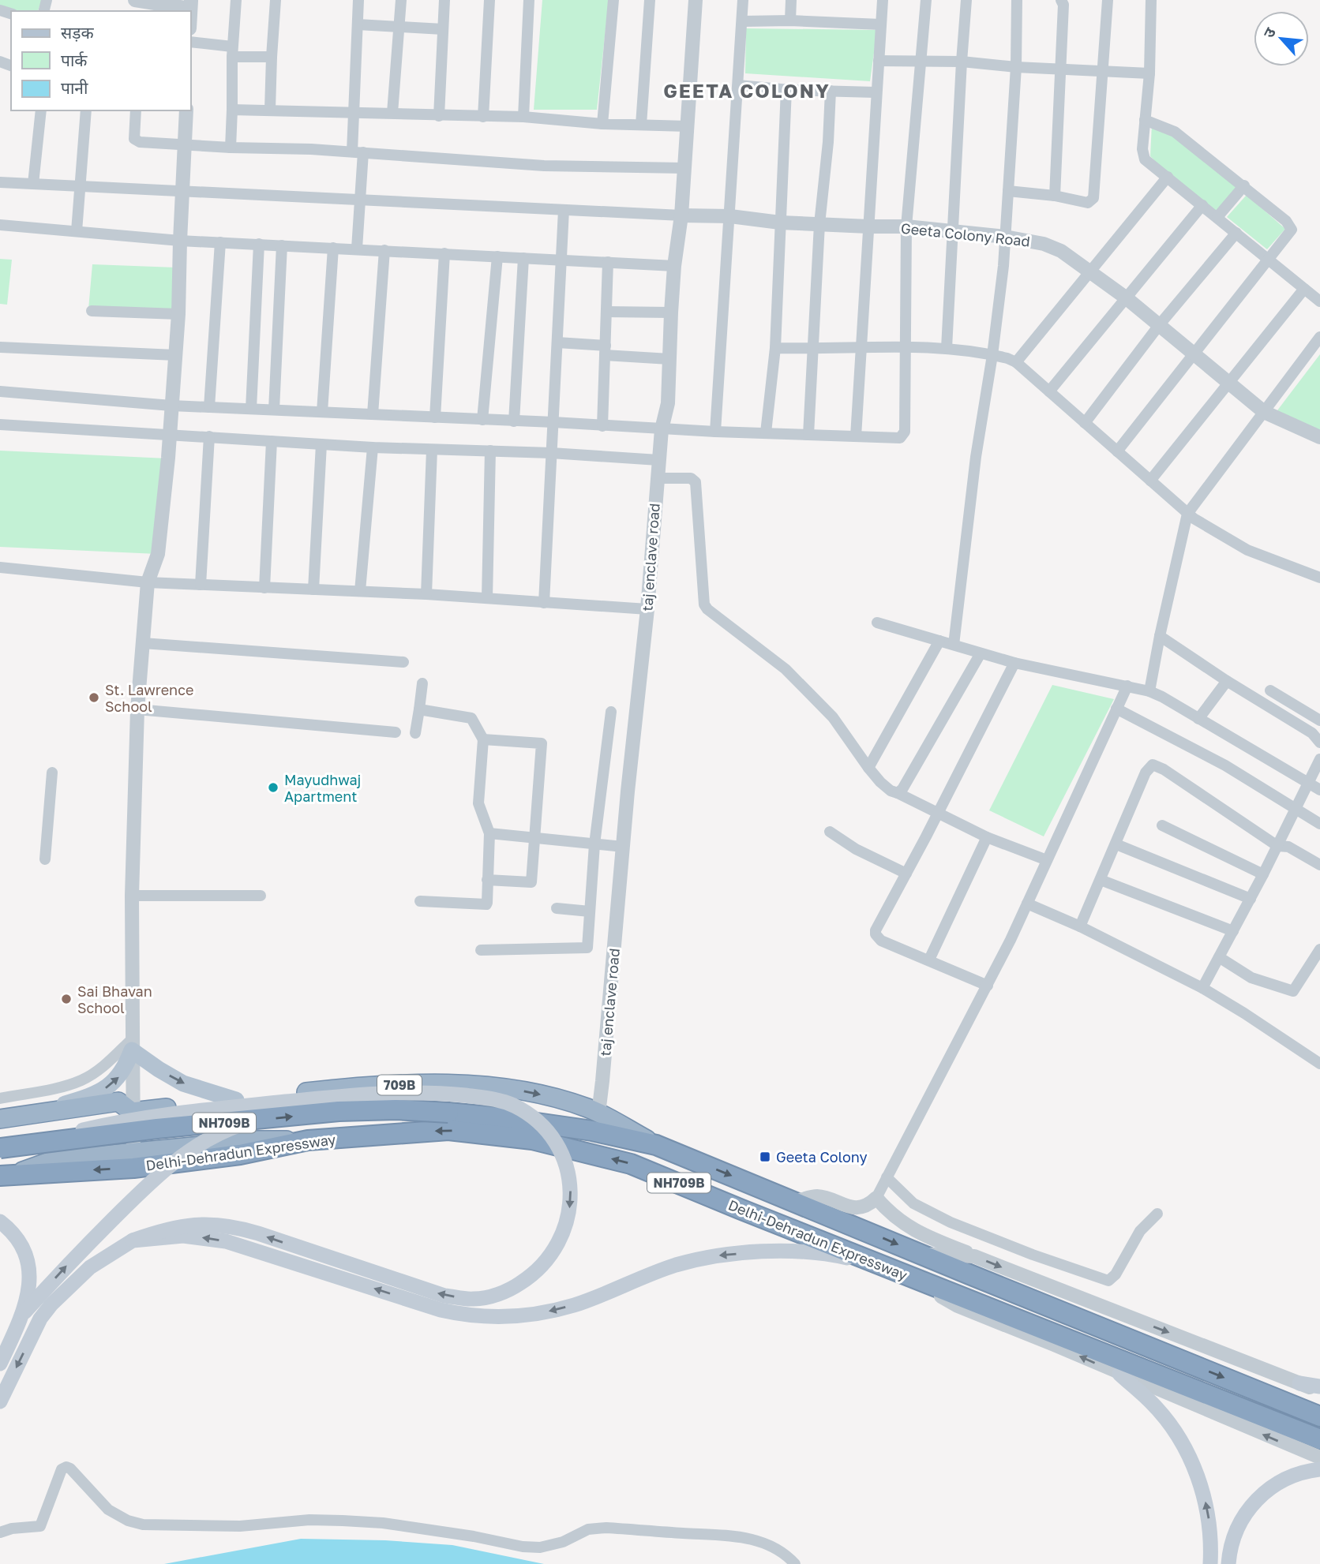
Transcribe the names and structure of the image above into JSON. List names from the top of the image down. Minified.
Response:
{"streets":{"highway":["709B","NH709B","Delhi-Dehradun Expressway"],"street":["Geeta Colony Road","taj enclave road"]},"crossings":[["Geeta Colony Road","taj enclave road"],["taj enclave road","709B"],["709B","Delhi-Dehradun Expressway"]],"districts":["GEETA COLONY"],"places":{"other":["St. Lawrence School","Mayudhwaj Apartment","Sai Bhavan School"],"transit":["Geeta Colony"]},"legend":["सड़क","पार्क","पानी"],"north":"top left"}
